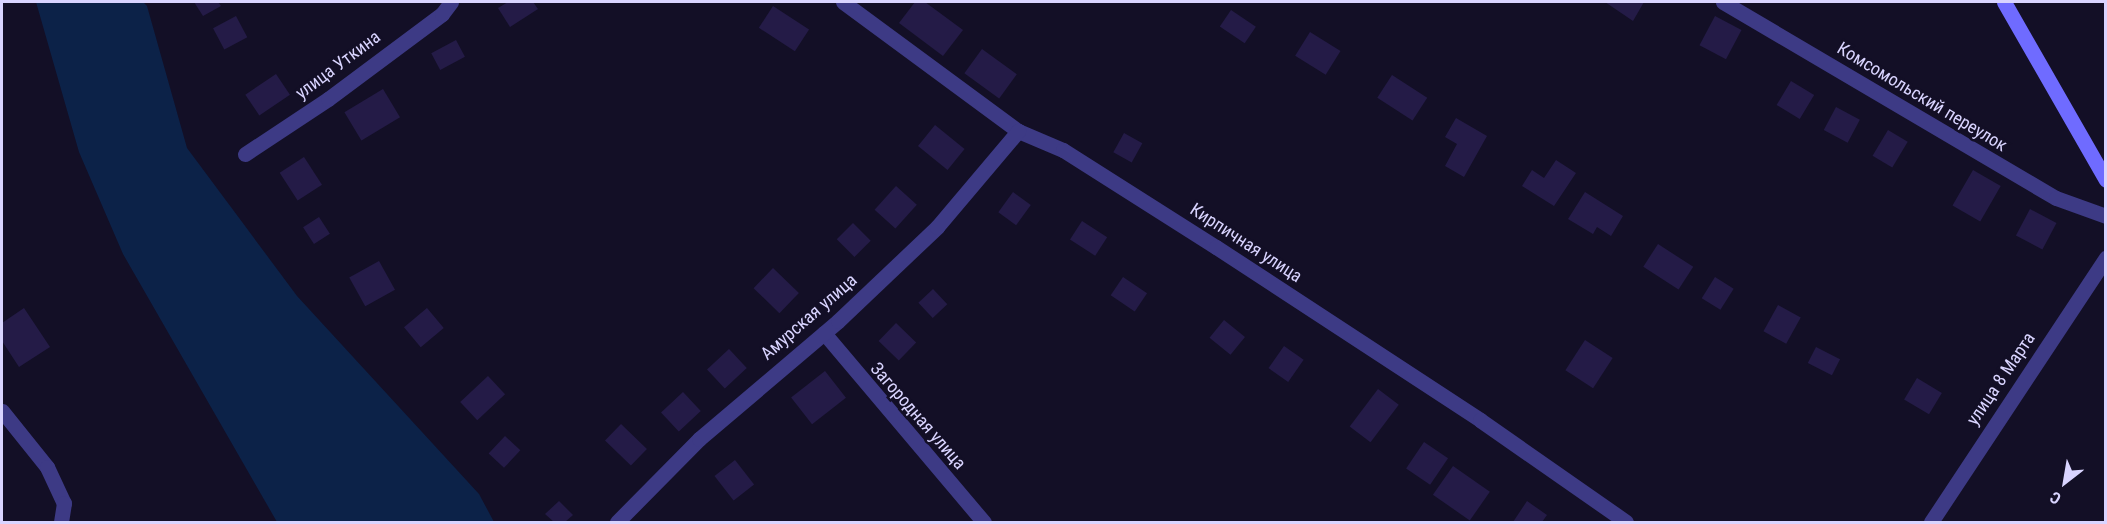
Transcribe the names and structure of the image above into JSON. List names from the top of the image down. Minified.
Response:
{"streets":{"street":["улица Уткина","Комсомольский переулок","Кирпичная улица","Амурская улица","улица 8 Марта","Загородная улица"]},"crossings":[["Кирпичная улица","Амурская улица"],["Амурская улица","Загородная улица"]],"north":"bottom left"}
